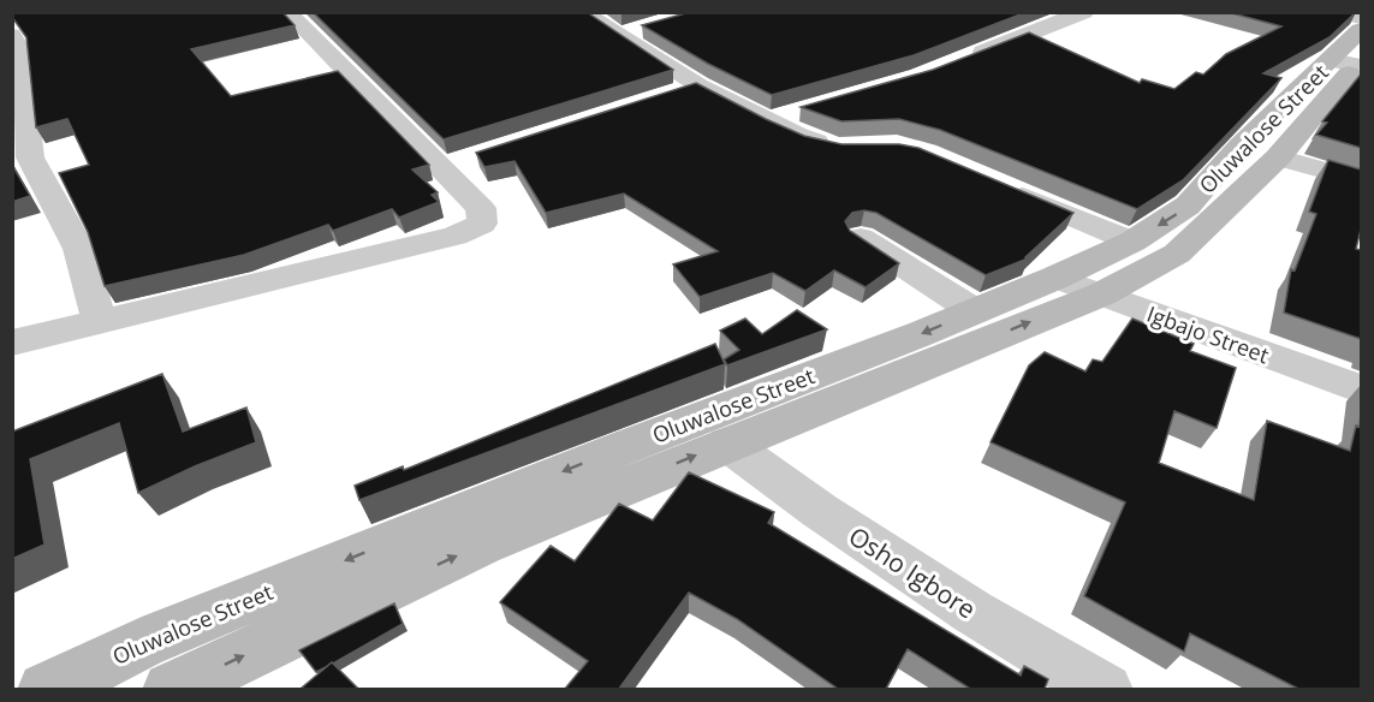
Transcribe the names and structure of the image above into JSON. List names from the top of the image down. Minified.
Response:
{"streets":{"street":["Oluwalose Street","Igbajo Street","Osho Igbore"]},"crossings":[["Oluwalose Street","Igbajo Street"],["Oluwalose Street","Osho Igbore"]]}
